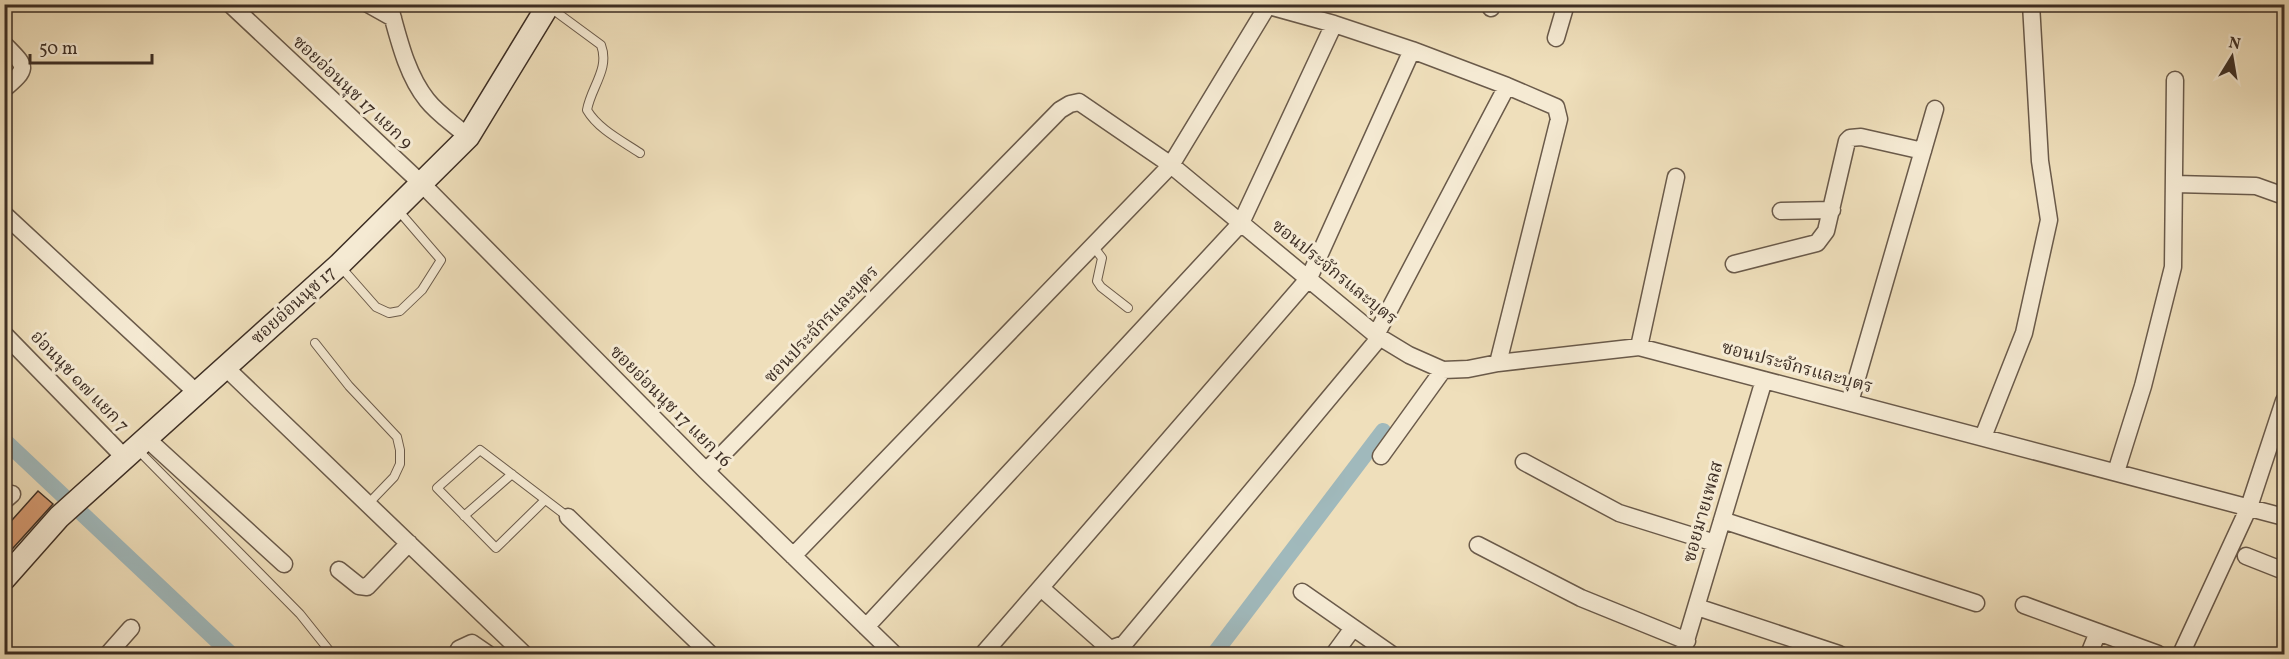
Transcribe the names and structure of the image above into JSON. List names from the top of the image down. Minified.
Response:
{"streets":{"street":["ซอยอ่อนนุช 17 แยก 9","ซอนประจักรและบุตร","ซอยอ่อนนุช 17","อ่อนนุช ๑๗ แยก 7","ซอยอ่อนนุช 17 แยก 16","ซอยมายเพลส"]},"crossings":[["ซอยอ่อนนุช 17 แยก 9","ซอยอ่อนนุช 17"],["ซอยอ่อนนุช 17 แยก 9","ซอยอ่อนนุช 17 แยก 16"],["ซอนประจักรและบุตร","ซอยอ่อนนุช 17 แยก 16"],["ซอนประจักรและบุตร","ซอยมายเพลส"],["ซอยอ่อนนุช 17","อ่อนนุช ๑๗ แยก 7"],["ซอยอ่อนนุช 17","ซอยอ่อนนุช 17 แยก 16"]],"scale_bar":"50 m","north":"top"}
